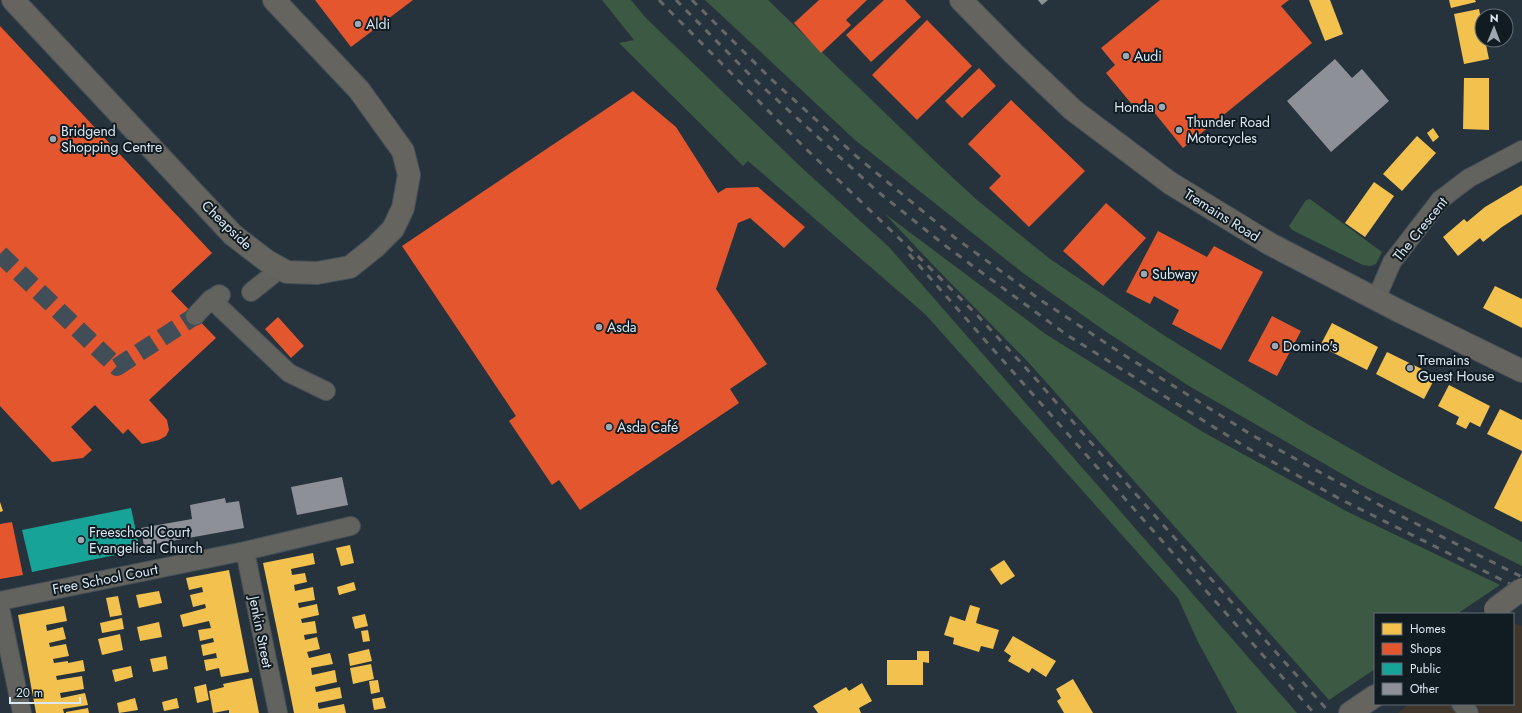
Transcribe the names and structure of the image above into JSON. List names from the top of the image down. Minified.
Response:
{"streets":{"street":["Tremains Road","Cheapside","The Crescent","Free School Court","Jenkin Street"]},"crossings":[["Tremains Road","The Crescent"],["Free School Court","Jenkin Street"]],"places":["Aldi","Audi","Honda","Thunder Road Motorcycles","Bridgend Shopping Centre","Subway","Asda","Domino's","Tremains Guest House","Asda Café","Freeschool Court Evangelical Church"],"legend":["Homes","Shops","Public","Other"],"scale_bar":"20 m","north":"top"}
